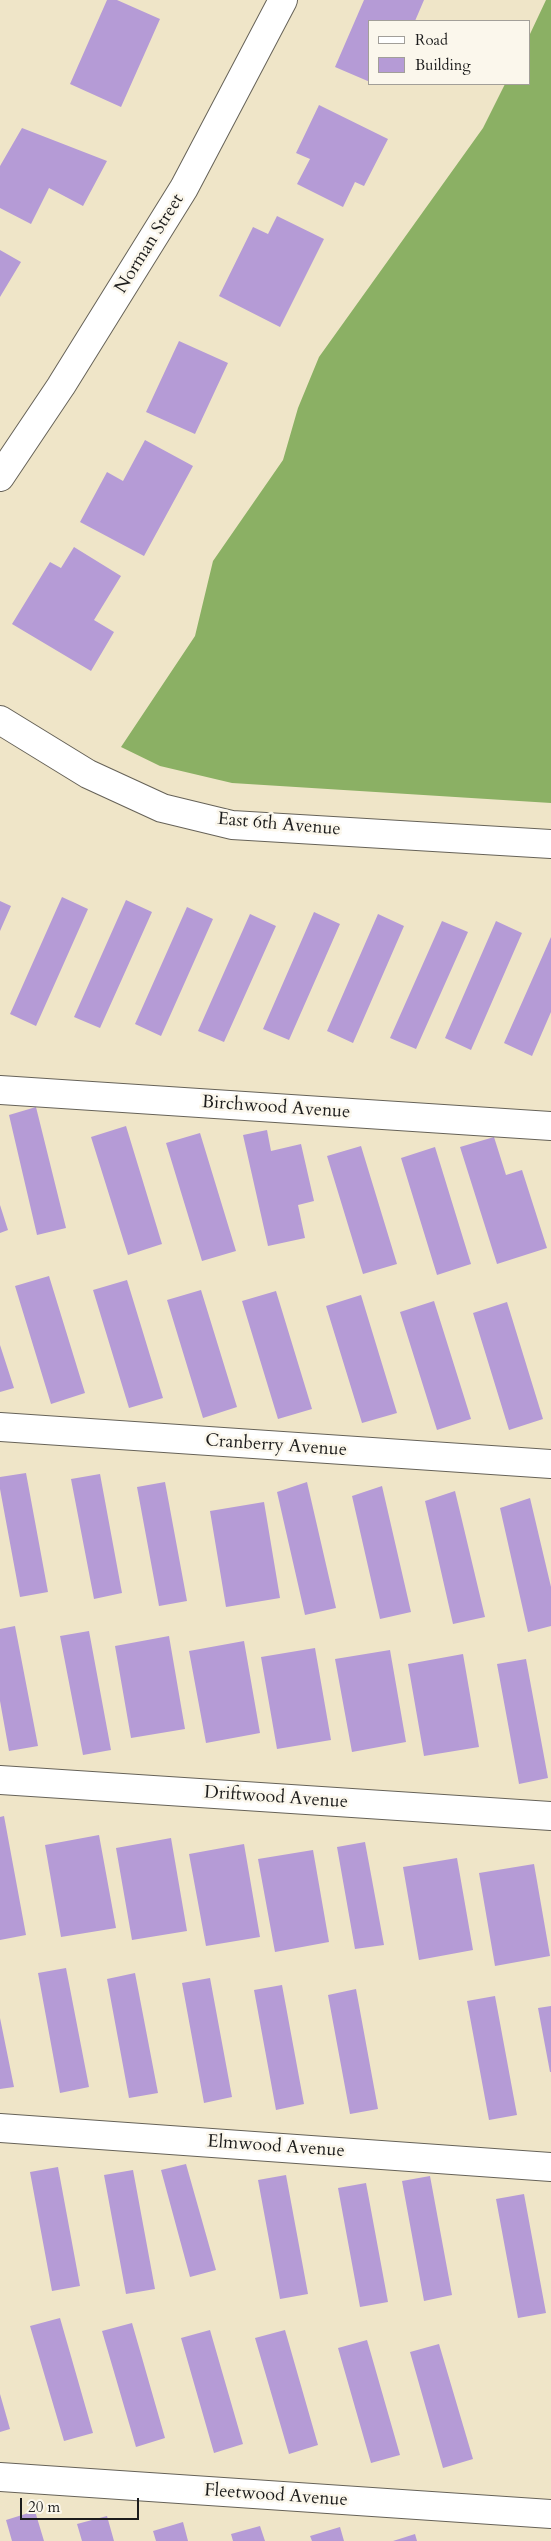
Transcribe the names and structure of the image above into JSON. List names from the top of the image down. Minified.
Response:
{"streets":{"street":["Norman Street","East 6th Avenue","Birchwood Avenue","Cranberry Avenue","Driftwood Avenue","Elmwood Avenue","Fleetwood Avenue"]},"legend":["Road","Building"],"scale_bar":"20 m"}
